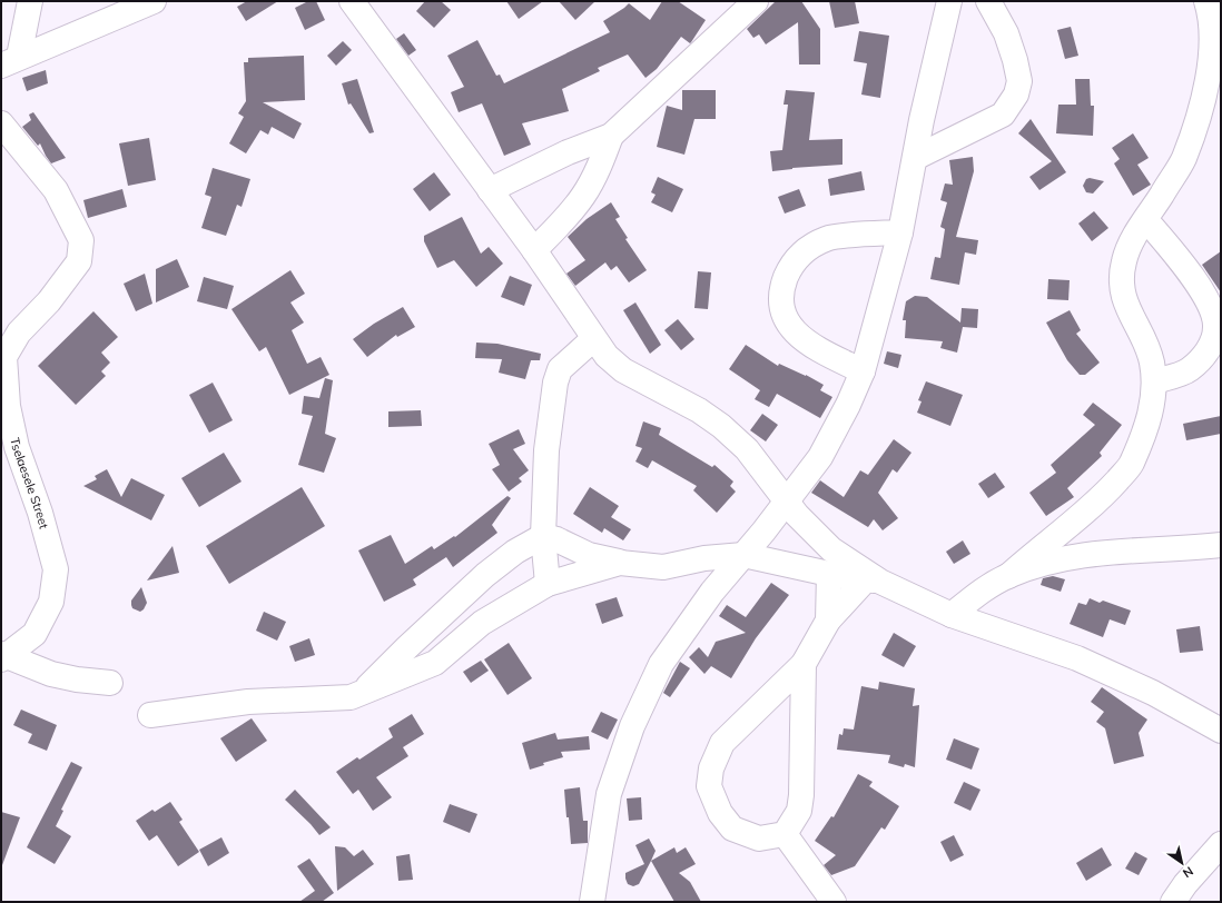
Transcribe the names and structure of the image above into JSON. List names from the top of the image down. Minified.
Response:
{"streets":{"street":["Tselaesele Street"]},"north":"bottom right"}
